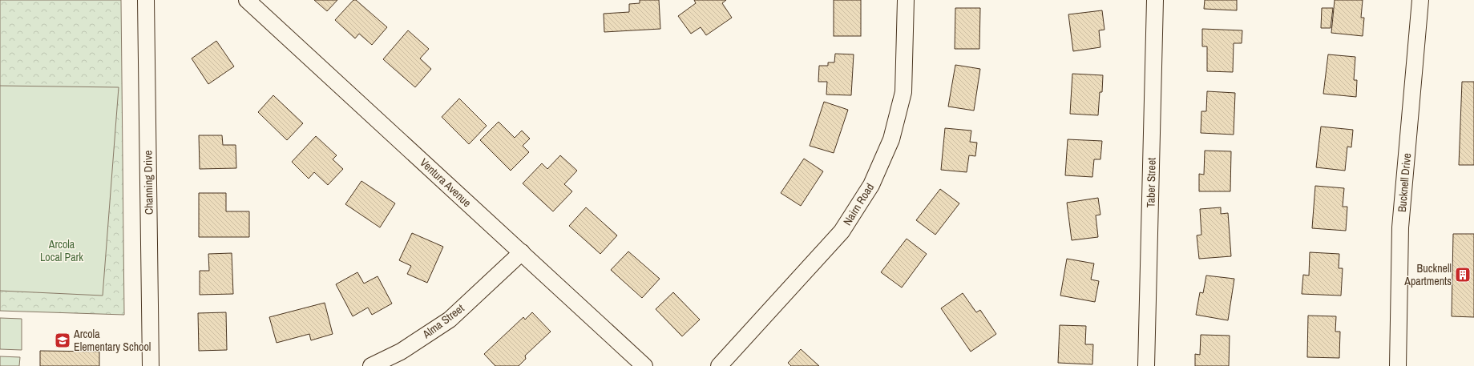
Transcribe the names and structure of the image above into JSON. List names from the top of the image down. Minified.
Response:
{"streets":{"street":["Channing Drive","Ventura Avenue","Taber Street","Bucknell Drive","Nairn Road","Alma Street"]},"crossings":[["Ventura Avenue","Alma Street"]],"parks":["Arcola Local Park"],"places":{"building":["Bucknell Apartments"],"school or university":["Arcola Elementary School"]}}
